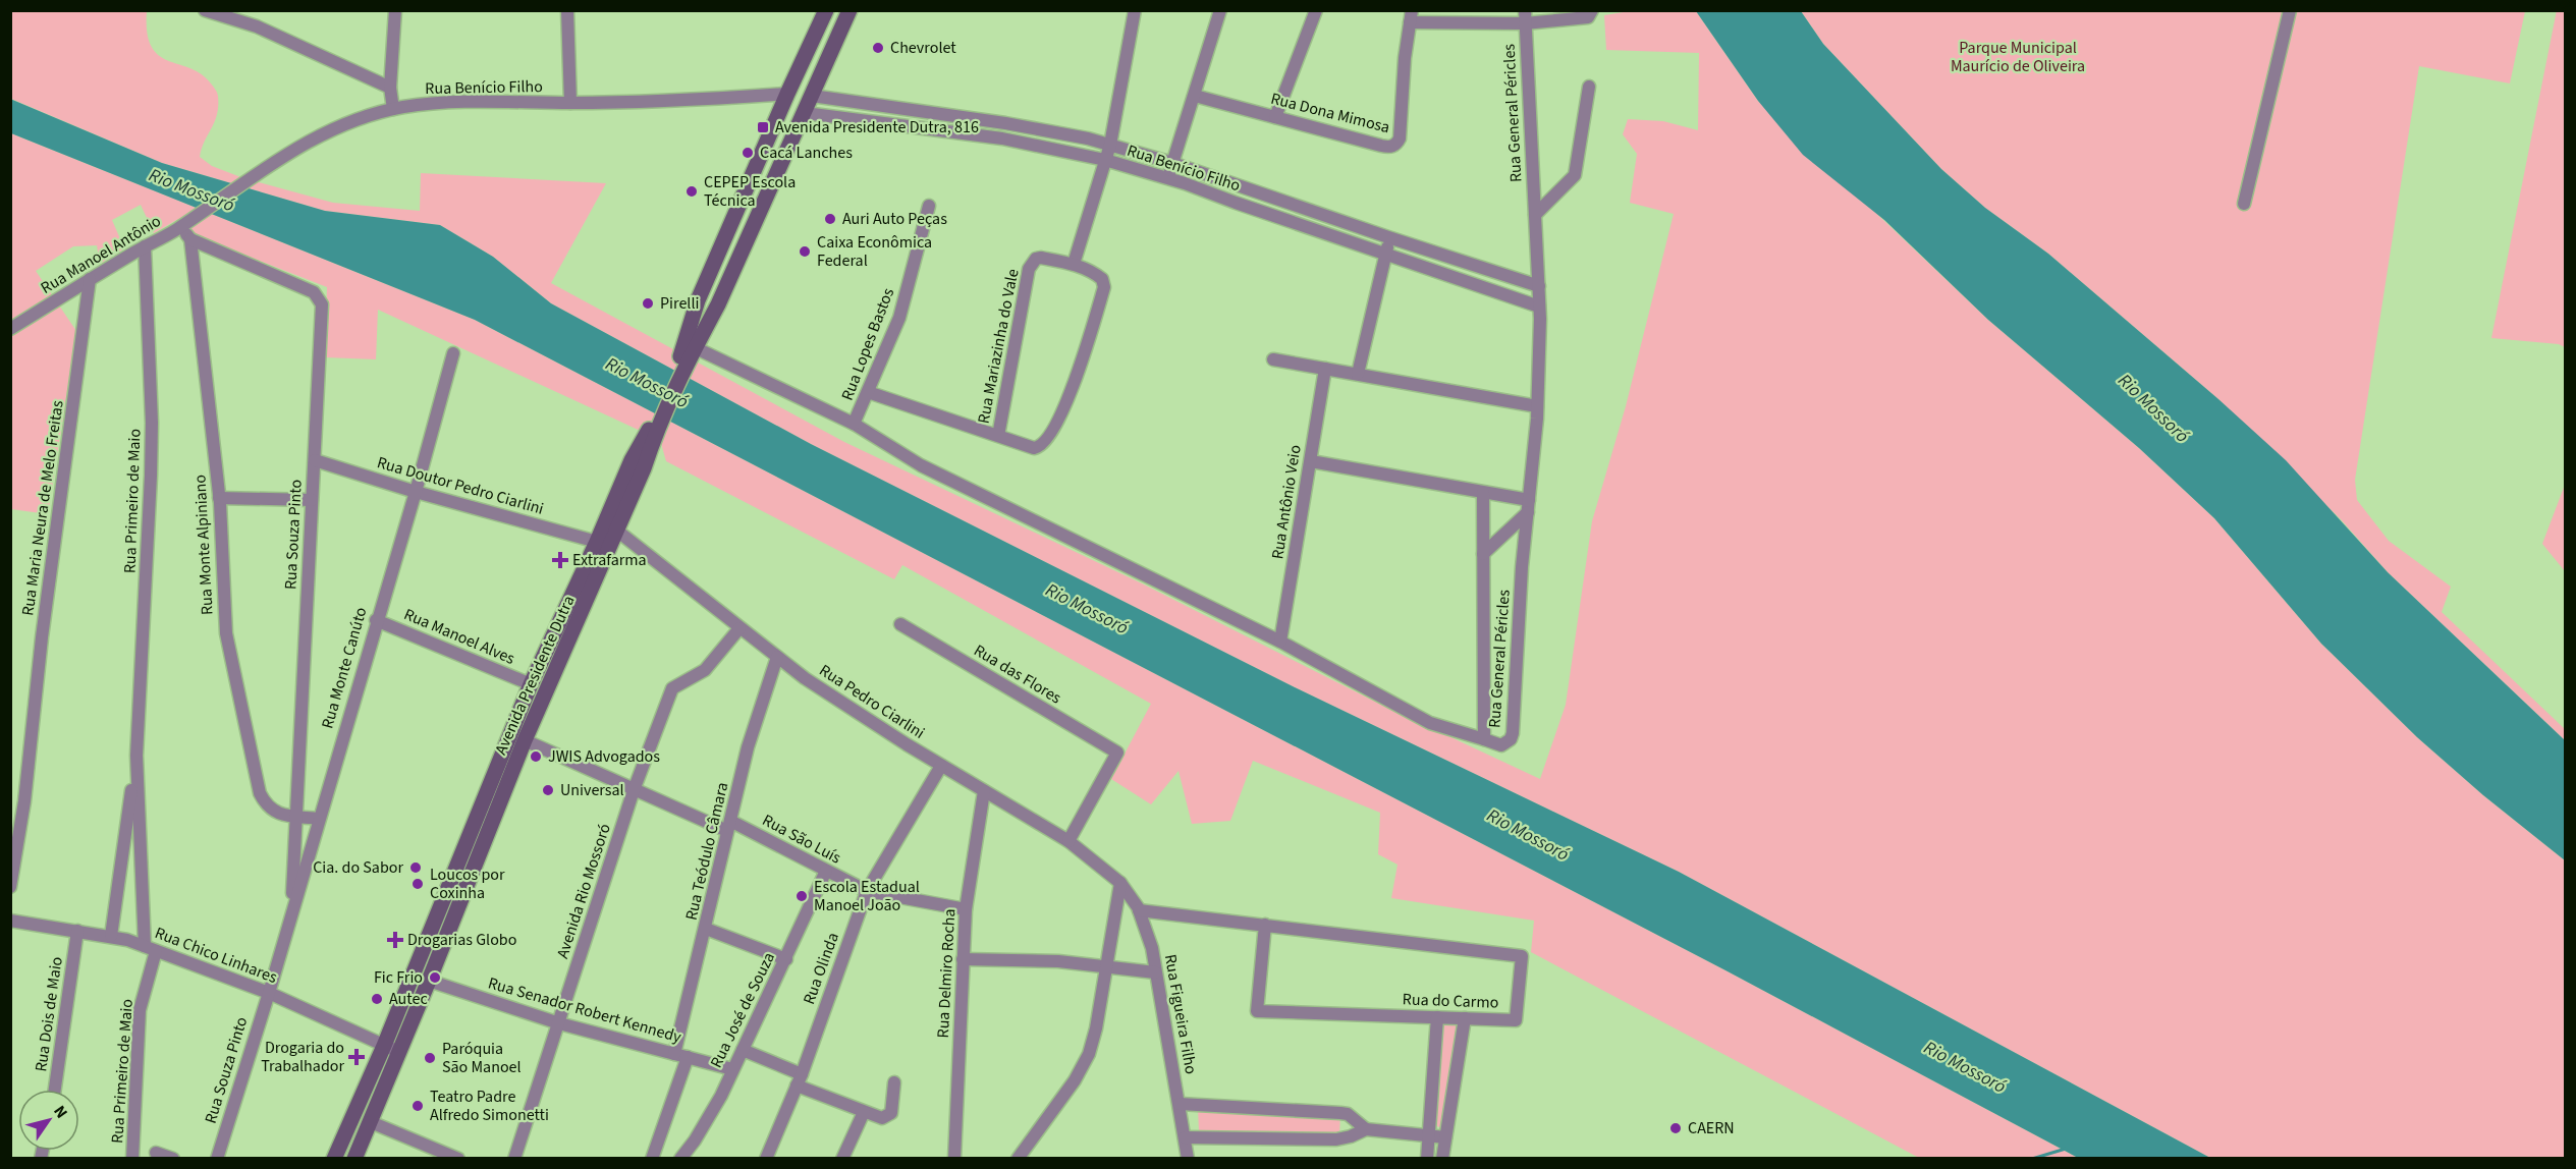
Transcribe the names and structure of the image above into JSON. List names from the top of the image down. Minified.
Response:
{"streets":{"main road":["Avenida Presidente Dutra"],"street":["Rua Benício Filho","Rua Dona Mimosa","Rua General Péricles","Rua Manoel Antônio","Rua Lopes Bastos","Rua Mariazinha do Vale","Rua Doutor Pedro Ciarlini","Rua Primeiro de Maio","Rua Antônio Veio","Rua Maria Neura de Melo Freitas","Rua Souza Pinto","Rua Monte Alpiniano","Rua Manoel Alves","Rua Monte Canúto","Rua das Flores","Rua Pedro Ciarlini","Rua São Luís","Rua Teódulo Câmara","Avenida Rio Mossoró","Rua Chico Linhares","Rua Olinda","Rua Delmiro Rocha","Rua do Carmo","Rua Senador Robert Kennedy","Rua José de Souza","Rua Dois de Maio","Rua Figueira Filho"]},"crossings":[["Rua Benício Filho","Rua General Péricles"],["Rua Benício Filho","Rua Manoel Antônio"],["Rua Benício Filho","Avenida Presidente Dutra"],["Rua Manoel Antônio","Rua Primeiro de Maio"],["Rua Manoel Antônio","Rua Maria Neura de Melo Freitas"],["Rua Doutor Pedro Ciarlini","Rua Souza Pinto"],["Rua Doutor Pedro Ciarlini","Rua Monte Canúto"],["Rua Doutor Pedro Ciarlini","Avenida Presidente Dutra"],["Rua Primeiro de Maio","Rua Chico Linhares"],["Rua Souza Pinto","Rua Monte Alpiniano"],["Rua Souza Pinto","Rua Monte Canúto"],["Rua Souza Pinto","Rua Chico Linhares"],["Rua Monte Alpiniano","Rua Monte Canúto"],["Rua Manoel Alves","Rua Monte Canúto"],["Rua Manoel Alves","Avenida Presidente Dutra"],["Rua Monte Canúto","Rua Chico Linhares"],["Rua das Flores","Rua Pedro Ciarlini"],["Avenida Presidente Dutra","Rua Pedro Ciarlini"],["Avenida Presidente Dutra","Rua São Luís"],["Avenida Presidente Dutra","Rua Chico Linhares"],["Avenida Presidente Dutra","Rua Senador Robert Kennedy"],["Rua Pedro Ciarlini","Rua Teódulo Câmara"],["Rua Pedro Ciarlini","Avenida Rio Mossoró"],["Rua Pedro Ciarlini","Rua Olinda"],["Rua Pedro Ciarlini","Rua Delmiro Rocha"],["Rua Pedro Ciarlini","Rua Figueira Filho"],["Rua São Luís","Rua Teódulo Câmara"],["Rua São Luís","Avenida Rio Mossoró"],["Rua São Luís","Rua Olinda"],["Rua São Luís","Rua Delmiro Rocha"],["Rua São Luís","Rua José de Souza"],["Rua Teódulo Câmara","Rua Senador Robert Kennedy"],["Avenida Rio Mossoró","Rua Senador Robert Kennedy"],["Rua Chico Linhares","Rua Dois de Maio"],["Rua do Carmo","Rua Figueira Filho"],["Rua Senador Robert Kennedy","Rua José de Souza"]],"water":["Rio Mossoró"],"parks":["Parque Municipal Maurício de Oliveira"],"places":{"other":["Chevrolet","Cacá Lanches","CEPEP Escola Técnica","Auri Auto Peças","Caixa Econômica Federal","Pirelli","JWIS Advogados","Universal","Cia. do Sabor","Loucos por Coxinha","Escola Estadual Manoel João","Fic Frio","Autec","Paróquia São Manoel","Teatro Padre Alfredo Simonetti","CAERN"],"transit":["Avenida Presidente Dutra, 816"],"health":["Extrafarma","Drogarias Globo","Drogaria do Trabalhador"]},"north":"top right"}
